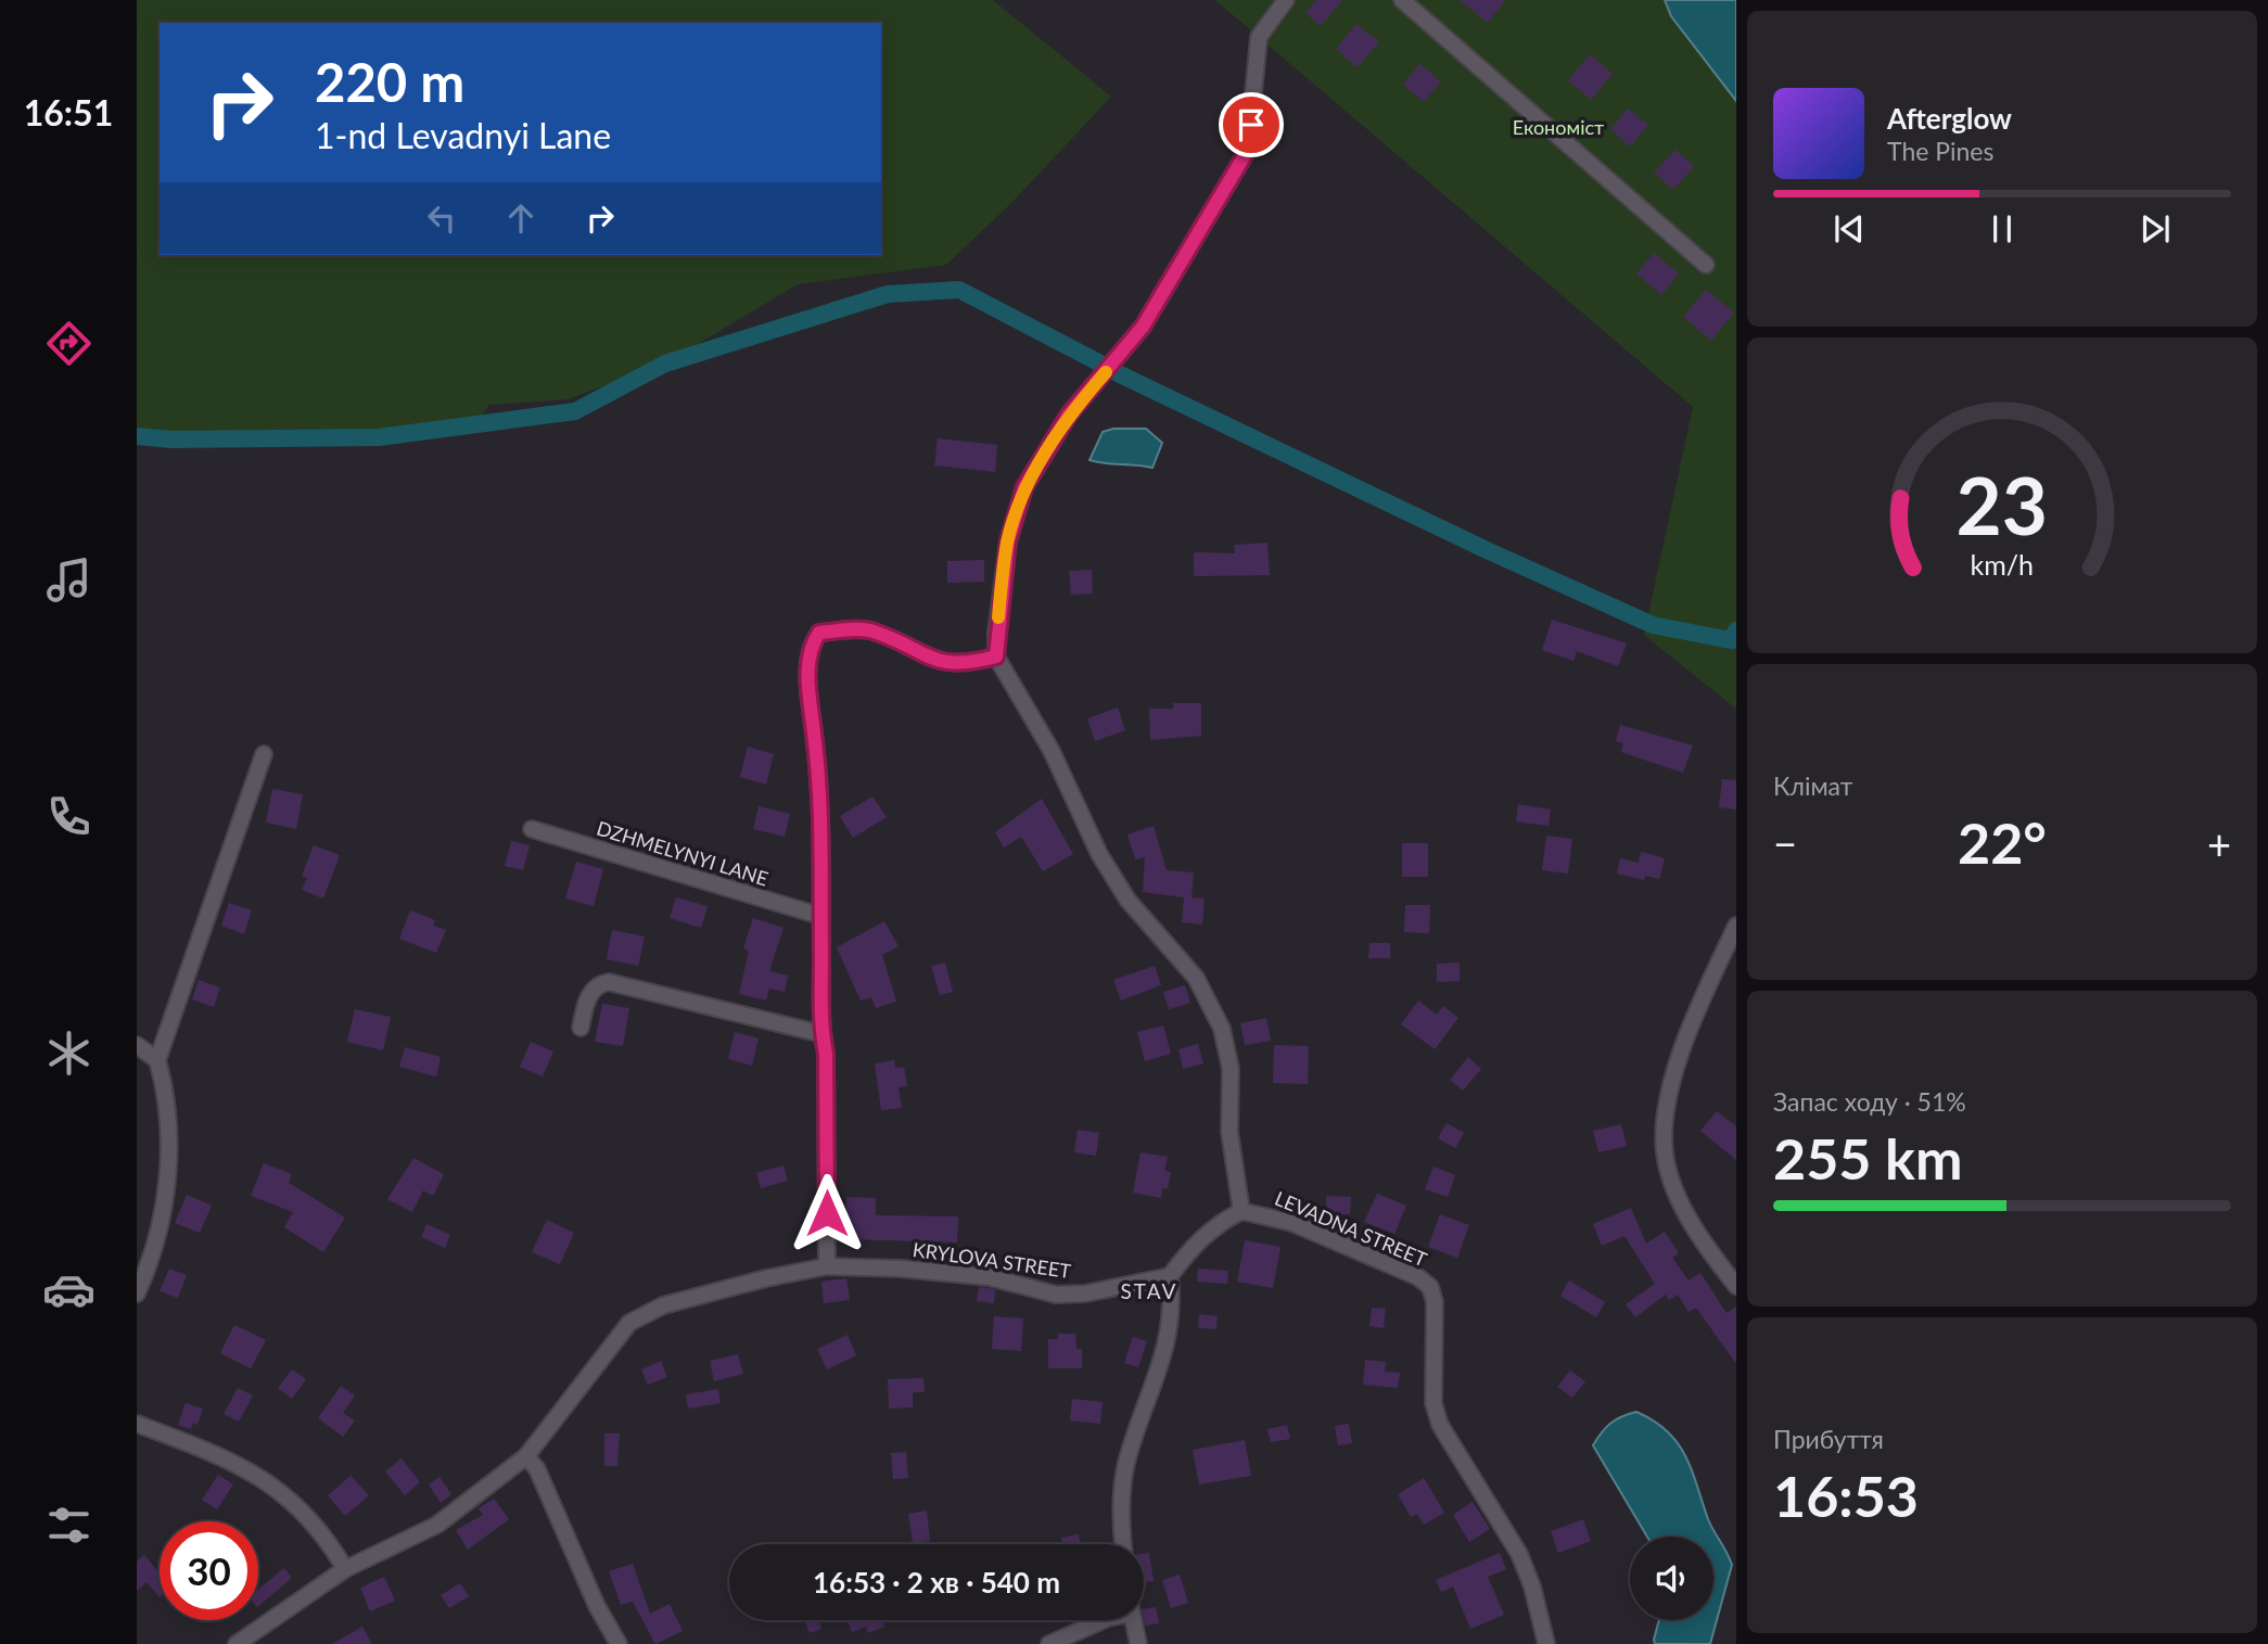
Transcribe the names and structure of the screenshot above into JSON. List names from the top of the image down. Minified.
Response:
{"streets":{"street":["DZHMELYNYI LANE","LEVADNA STREET","KRYLOVA STREET"]},"districts":["STAV"],"parks":["Економіст"],"page":{"tabs":"16:51","turn":["220 m","1-nd Levadnyi Lane"],"song":["Afterglow","The Pines"],"tile":["Клімат",["Запас ходу · 51%","255 km"],["Прибуття","16:53"]],"heat":["−","22°","+"],"limit":"30","trip":"16:53 · 2 хв · 540 m","gauge":["23","km/h"]}}
